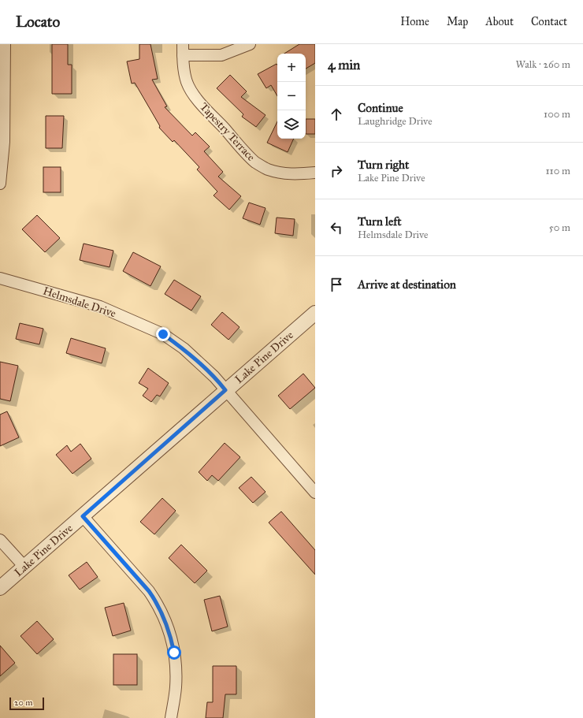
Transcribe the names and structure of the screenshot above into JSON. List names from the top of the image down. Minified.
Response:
{"streets":{"street":["Tapestry Terrace","Helmsdale Drive","Lake Pine Drive"]},"crossings":[["Helmsdale Drive","Lake Pine Drive"]],"scale_bar":"20 m","page":{"header":"Locato","nav":["Home","Map","About","Contact"],"heading":["4 min","Walk · 260 m"],"map_buttons":["+","−"],"list":[["Continue","Laughridge Drive","100 m"],["Turn right","Lake Pine Drive","110 m"],["Turn left","Helmsdale Drive","50 m"],"Arrive at destination"],"scale":"20 m"}}
